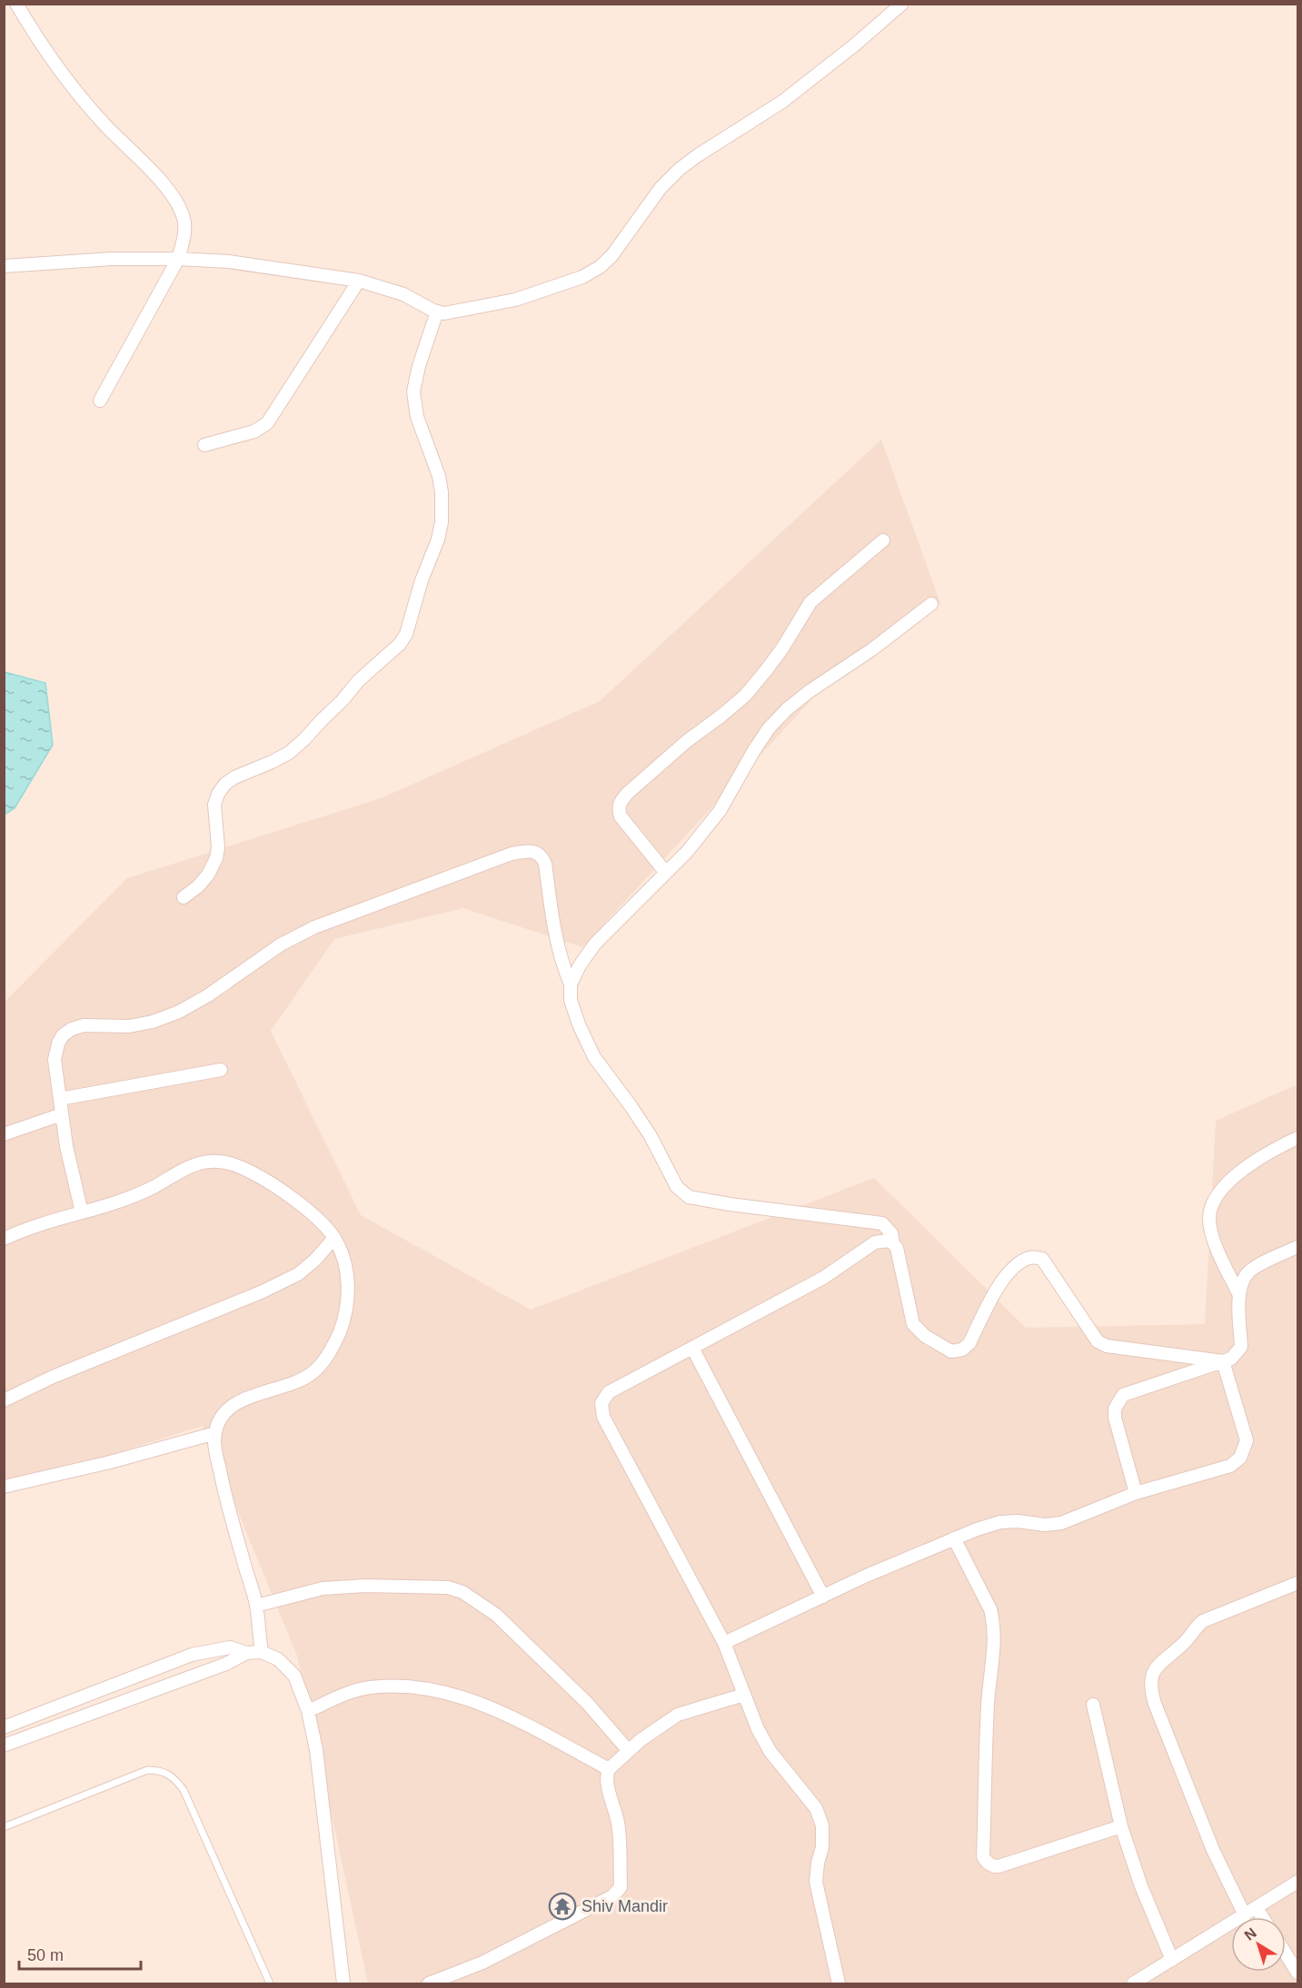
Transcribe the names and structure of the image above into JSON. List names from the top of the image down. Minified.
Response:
{"places":{"temple":["Shiv Mandir"]},"scale_bar":"50 m","north":"top left"}
